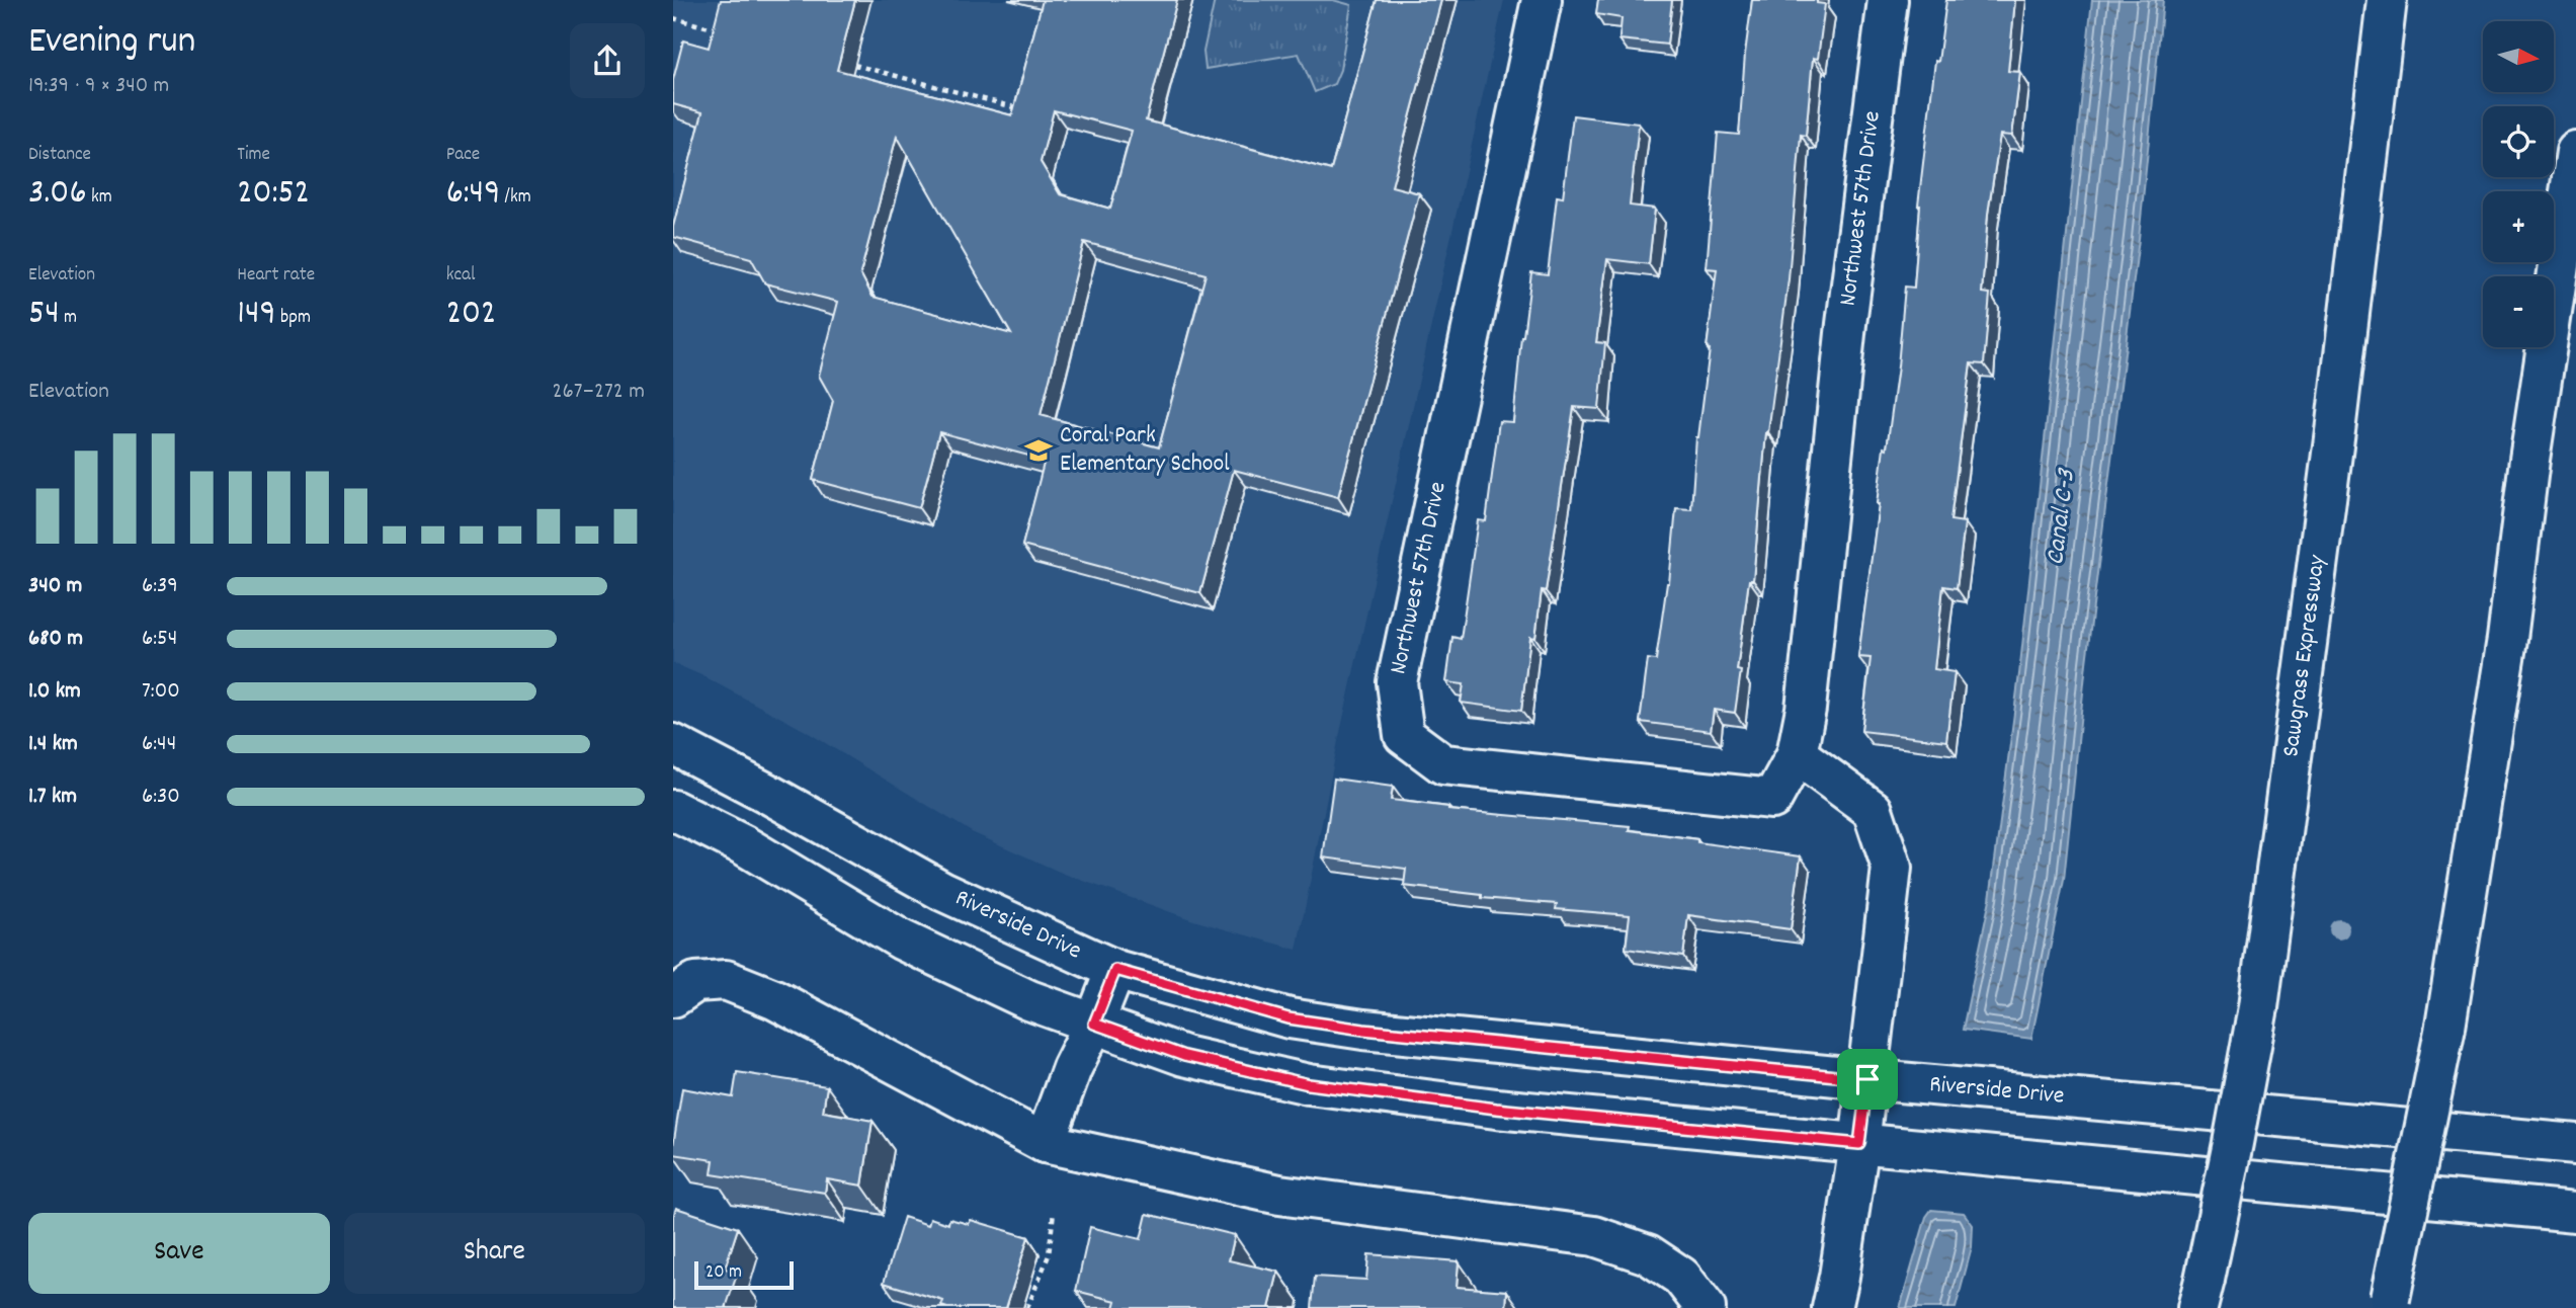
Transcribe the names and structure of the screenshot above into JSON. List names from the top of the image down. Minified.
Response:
{"streets":{"main road":["Northwest 57th Drive","Sawgrass Expressway","Riverside Drive"]},"water":["Canal C-3"],"places":{"school or university":["Coral Park Elementary School"]},"scale_bar":"20 m","north":"right","page":{"heading":["Evening run","19:39 · 9 × 340 m"],"map_buttons":["+","−"],"stats":[["Distance","3.06 km"],["Time","20:52"],["Pace","6:49 /km"],["Elevation","54 m"],["Heart rate","149 bpm"],["kcal","202"]],"chart":["Elevation","267–272 m"],"list":[{"name":"340 m","note":"6:39"},{"name":"680 m","note":"6:54"},{"name":"1.0 km","note":"7:00"},{"name":"1.4 km","note":"6:44"},{"name":"1.7 km","note":"6:30"}],"buttons":["Save","Share"],"scale":"20 m"}}
